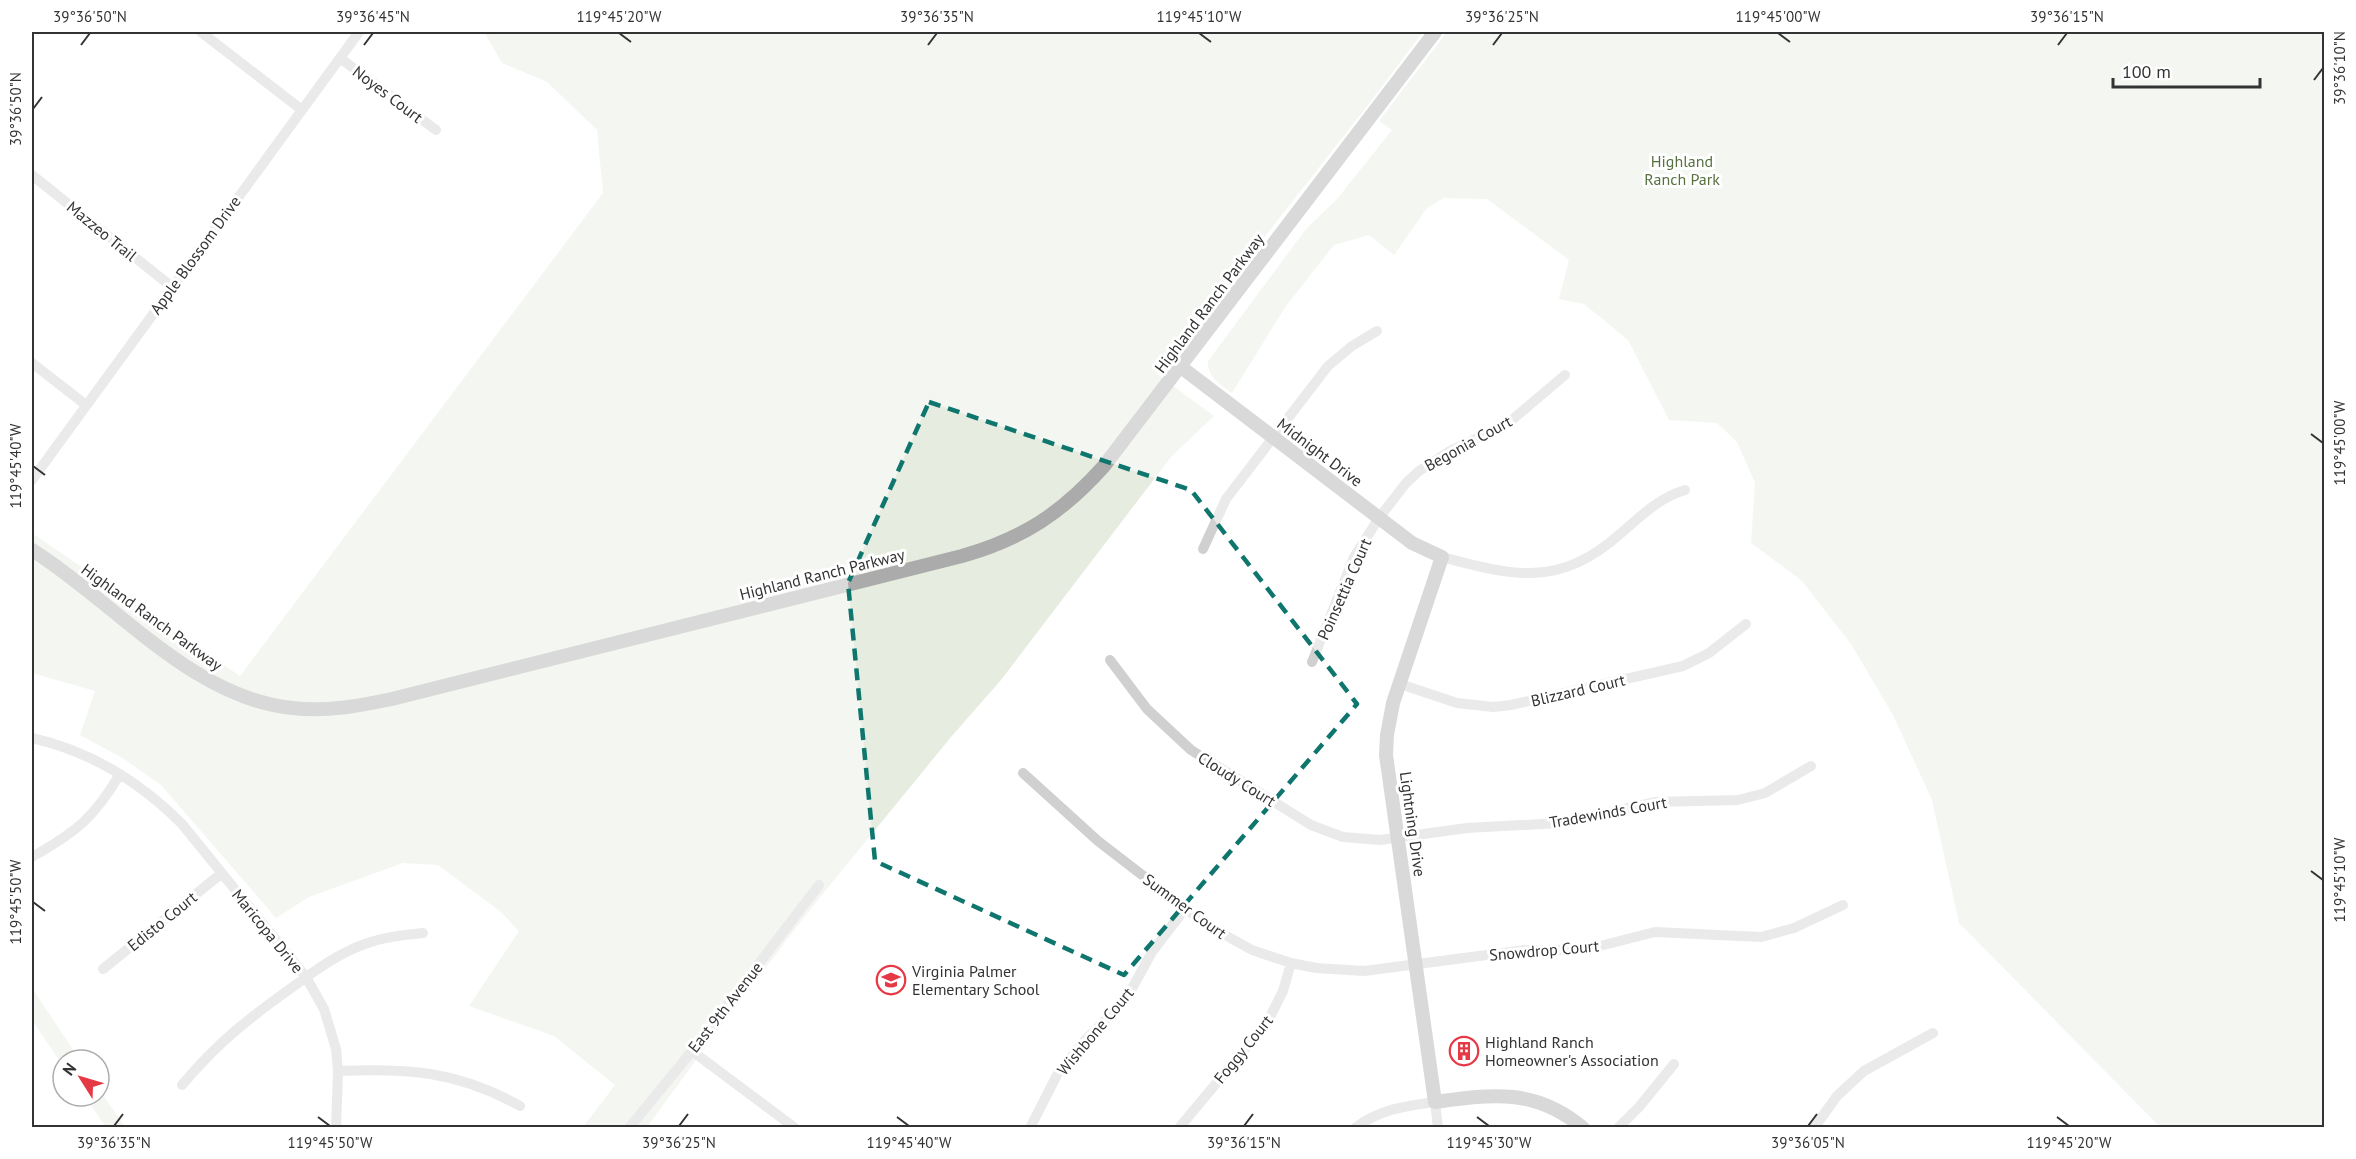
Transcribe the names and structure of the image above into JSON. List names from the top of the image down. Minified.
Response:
{"streets":{"main road":["Highland Ranch Parkway","Midnight Drive","Lightning Drive"],"street":["Noyes Court","Mazzeo Trail","Apple Blossom Drive","Begonia Court","Poinsettia Court","Blizzard Court","Cloudy Court","Tradewinds Court","Summer Court","Edisto Court","Maricopa Drive","Snowdrop Court","East 9th Avenue","Wishbone Court","Foggy Court"]},"crossings":[["Noyes Court","Apple Blossom Drive"],["Mazzeo Trail","Apple Blossom Drive"],["Highland Ranch Parkway","Midnight Drive"],["Begonia Court","Midnight Drive"],["Begonia Court","Poinsettia Court"],["Midnight Drive","Poinsettia Court"],["Midnight Drive","Lightning Drive"],["Blizzard Court","Lightning Drive"],["Cloudy Court","Tradewinds Court"],["Cloudy Court","Lightning Drive"],["Tradewinds Court","Lightning Drive"],["Lightning Drive","Summer Court"],["Lightning Drive","Snowdrop Court"],["Summer Court","Snowdrop Court"],["Summer Court","Wishbone Court"],["Summer Court","Foggy Court"],["Edisto Court","Maricopa Drive"]],"parks":["Highland Ranch Park"],"places":{"school or university":["Virginia Palmer Elementary School"],"building":["Highland Ranch Homeowner's Association"]},"scale_bar":"100 m","north":"top left","coordinates":["39°36'50\"N","39°36'45\"N","119°45'20\"W","39°36'35\"N","119°45'10\"W","39°36'25\"N","119°45'00\"W","39°36'15\"N","39°36'10\"N","119°45'40\"W","119°45'50\"W","119°45'30\"W","39°36'05\"N"]}
